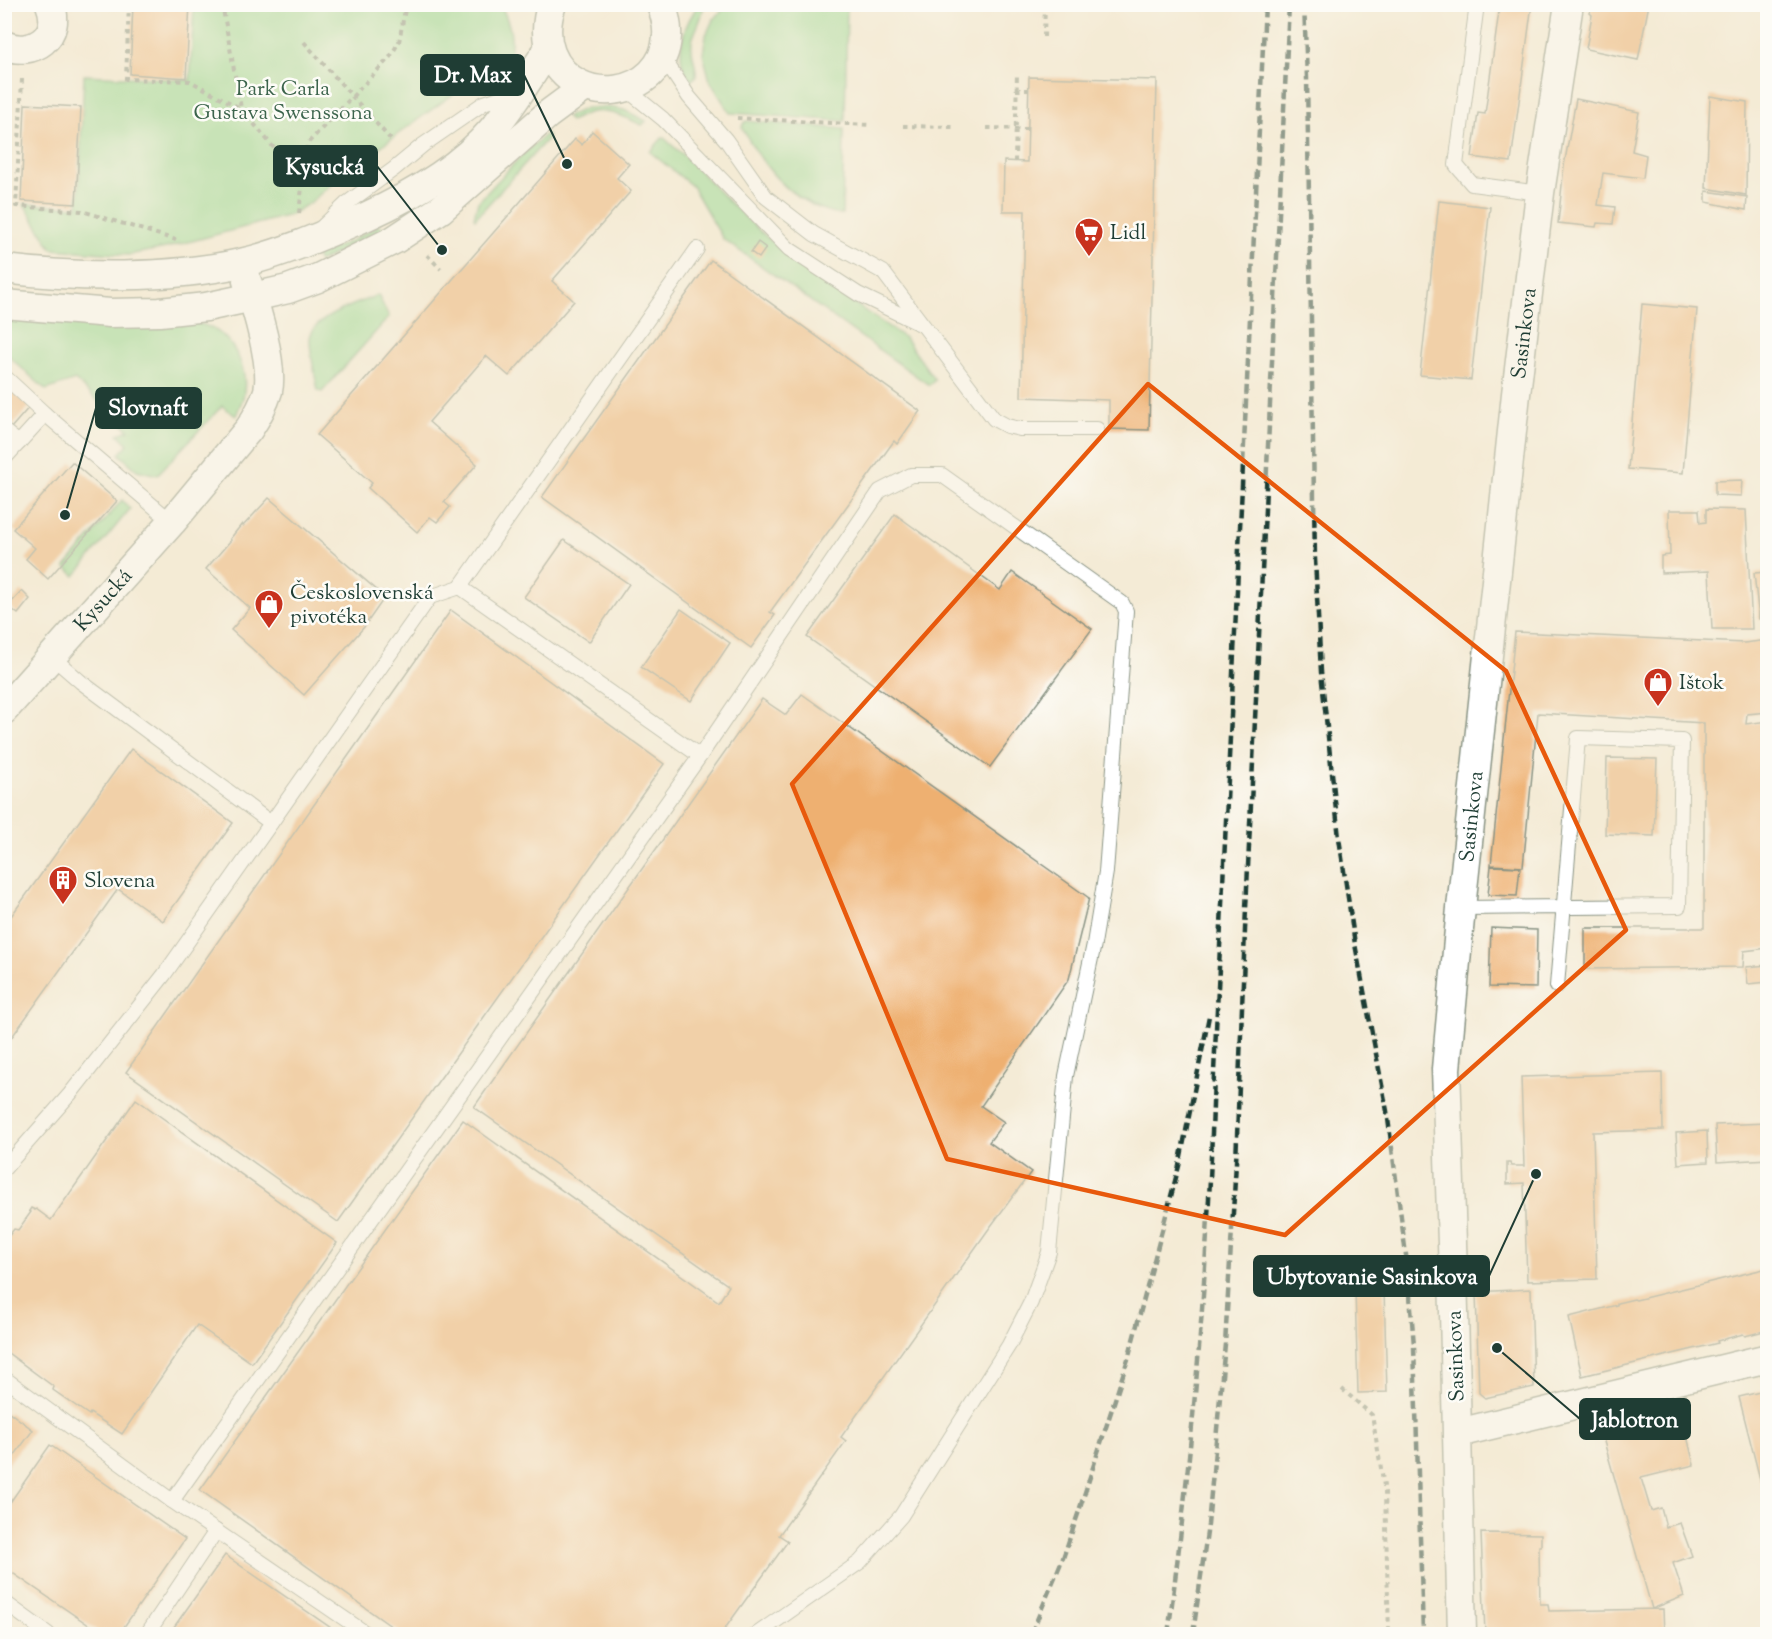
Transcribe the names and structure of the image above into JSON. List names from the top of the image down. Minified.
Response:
{"streets":{"street":["Sasinkova","Kysucká"]},"parks":["Park Carla Gustava Swenssona"],"places":{"other":["Dr. Max","Kysucká","Slovnaft","Ubytovanie Sasinkova","Jablotron"],"supermarket":["Lidl"],"shop":["Československá pivotéka","Ištok"],"building":["Slovena"]}}
